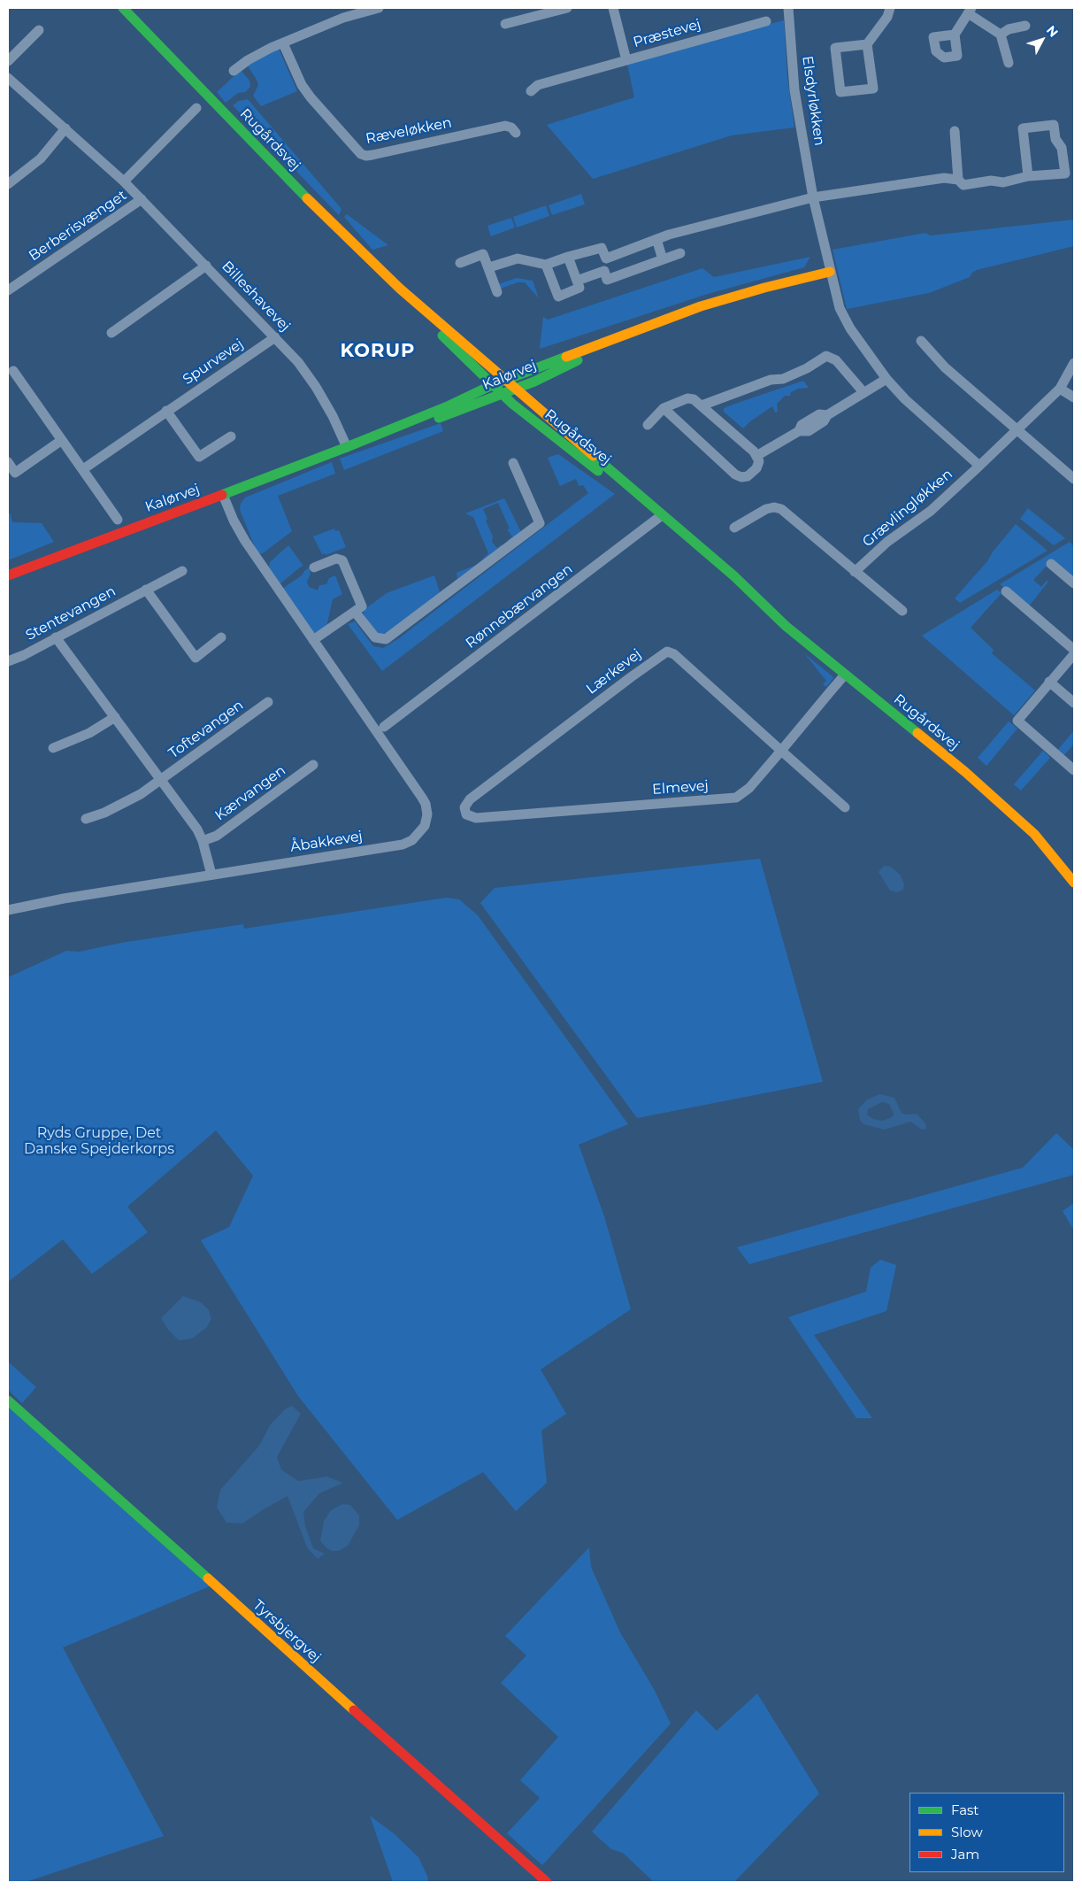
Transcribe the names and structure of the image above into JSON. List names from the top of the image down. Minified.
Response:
{"streets":{"street":["Præstevej","Elsdyrløkken","Ræveløkken","Rugårdsvej","Berberisvænget","Billeshavevej","Spurvevej","Kalørvej","Grævlingløkken","Rønnebærvangen","Stentevangen","Lærkevej","Toftevangen","Elmevej","Kærvangen","Åbakkevej","Tyrsbjergvej"]},"crossings":[["Elsdyrløkken","Kalørvej"],["Rugårdsvej","Kalørvej"],["Rugårdsvej","Rønnebærvangen"],["Rugårdsvej","Elmevej"],["Berberisvænget","Billeshavevej"],["Billeshavevej","Spurvevej"],["Billeshavevej","Kalørvej"],["Kalørvej","Åbakkevej"],["Lærkevej","Elmevej"]],"districts":["KORUP"],"parks":["Ryds Gruppe, Det Danske Spejderkorps"],"legend":["Fast","Slow","Jam"],"north":"top right"}
